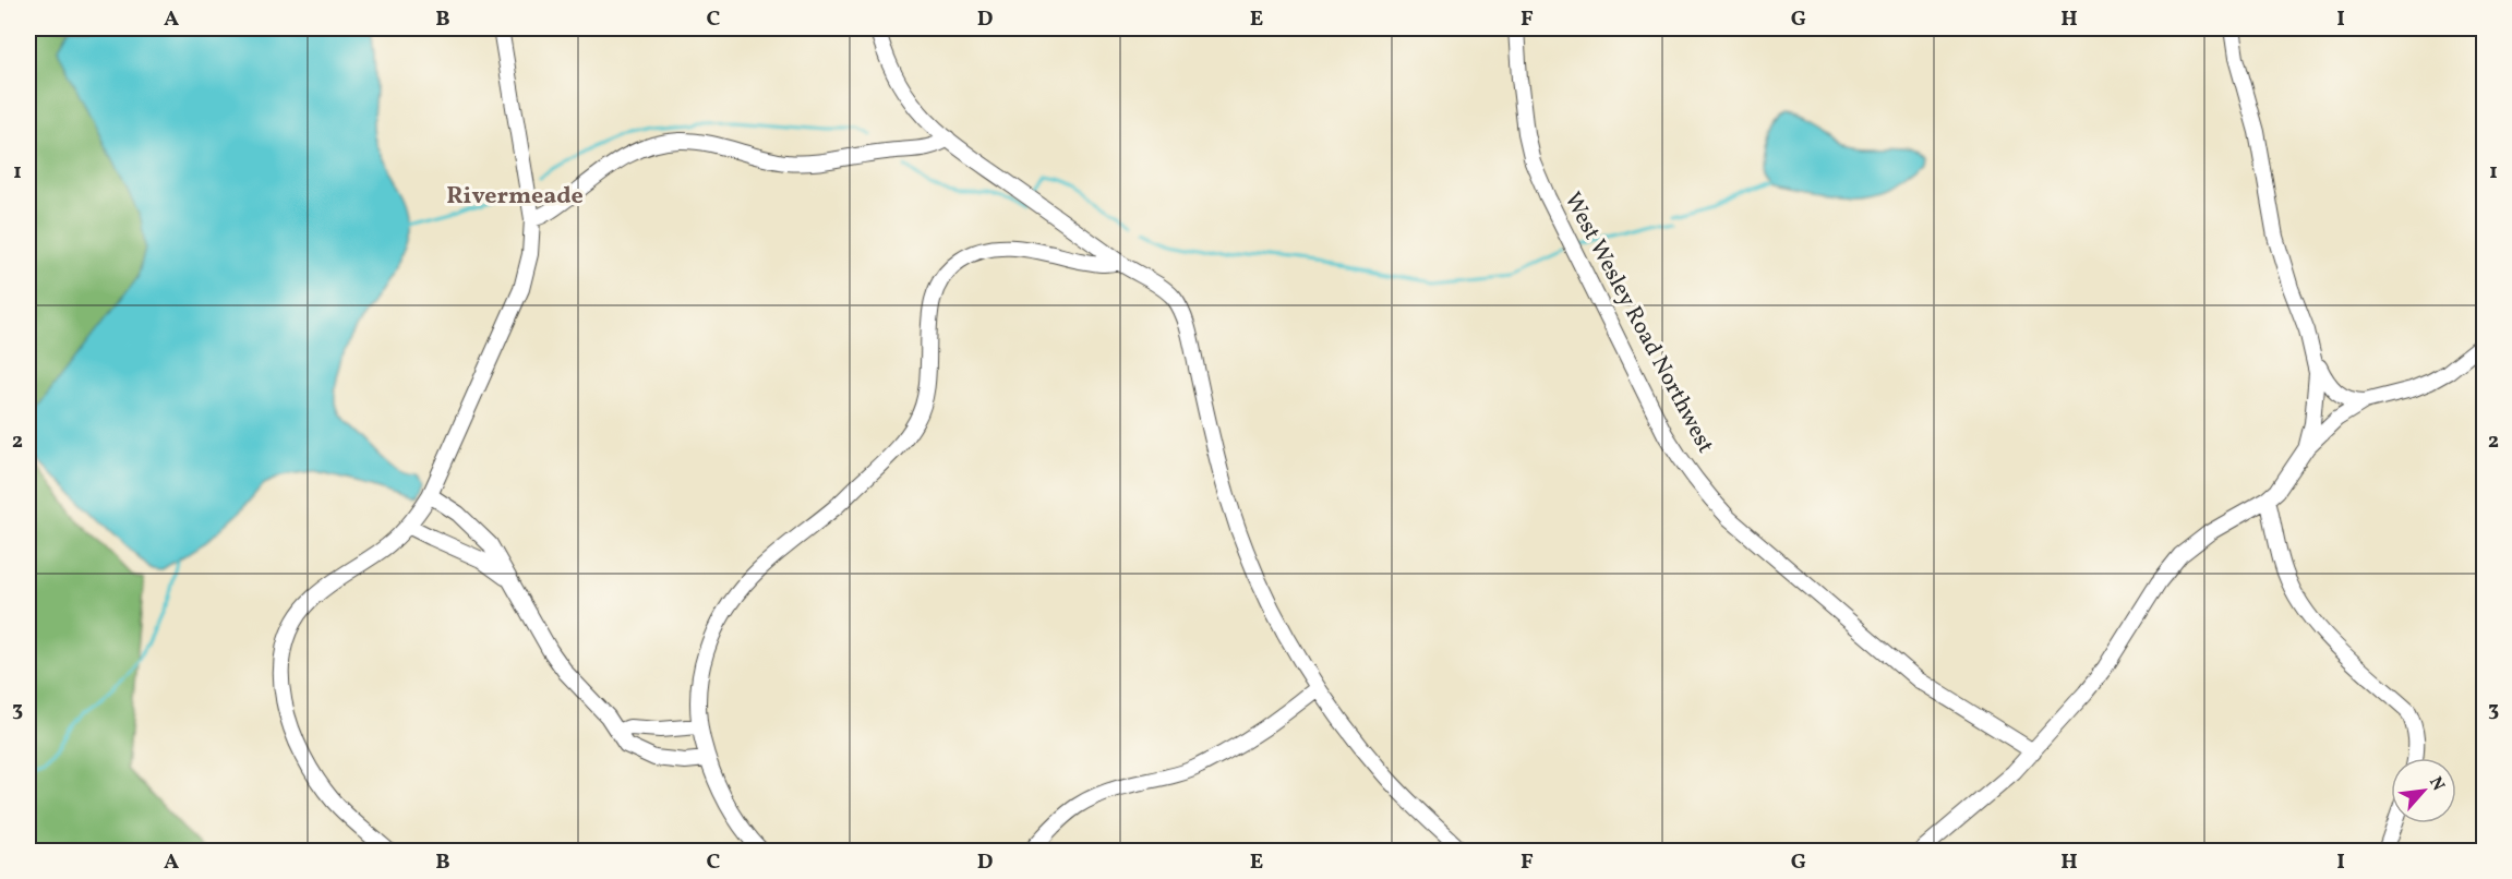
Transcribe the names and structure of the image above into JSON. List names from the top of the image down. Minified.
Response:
{"streets":{"street":["West Wesley Road Northwest"]},"districts":["Rivermeade"],"north":"top right","grid":{"columns":["A","B","C","D","E","F","G","H","I"],"rows":["1","2","3"]}}
